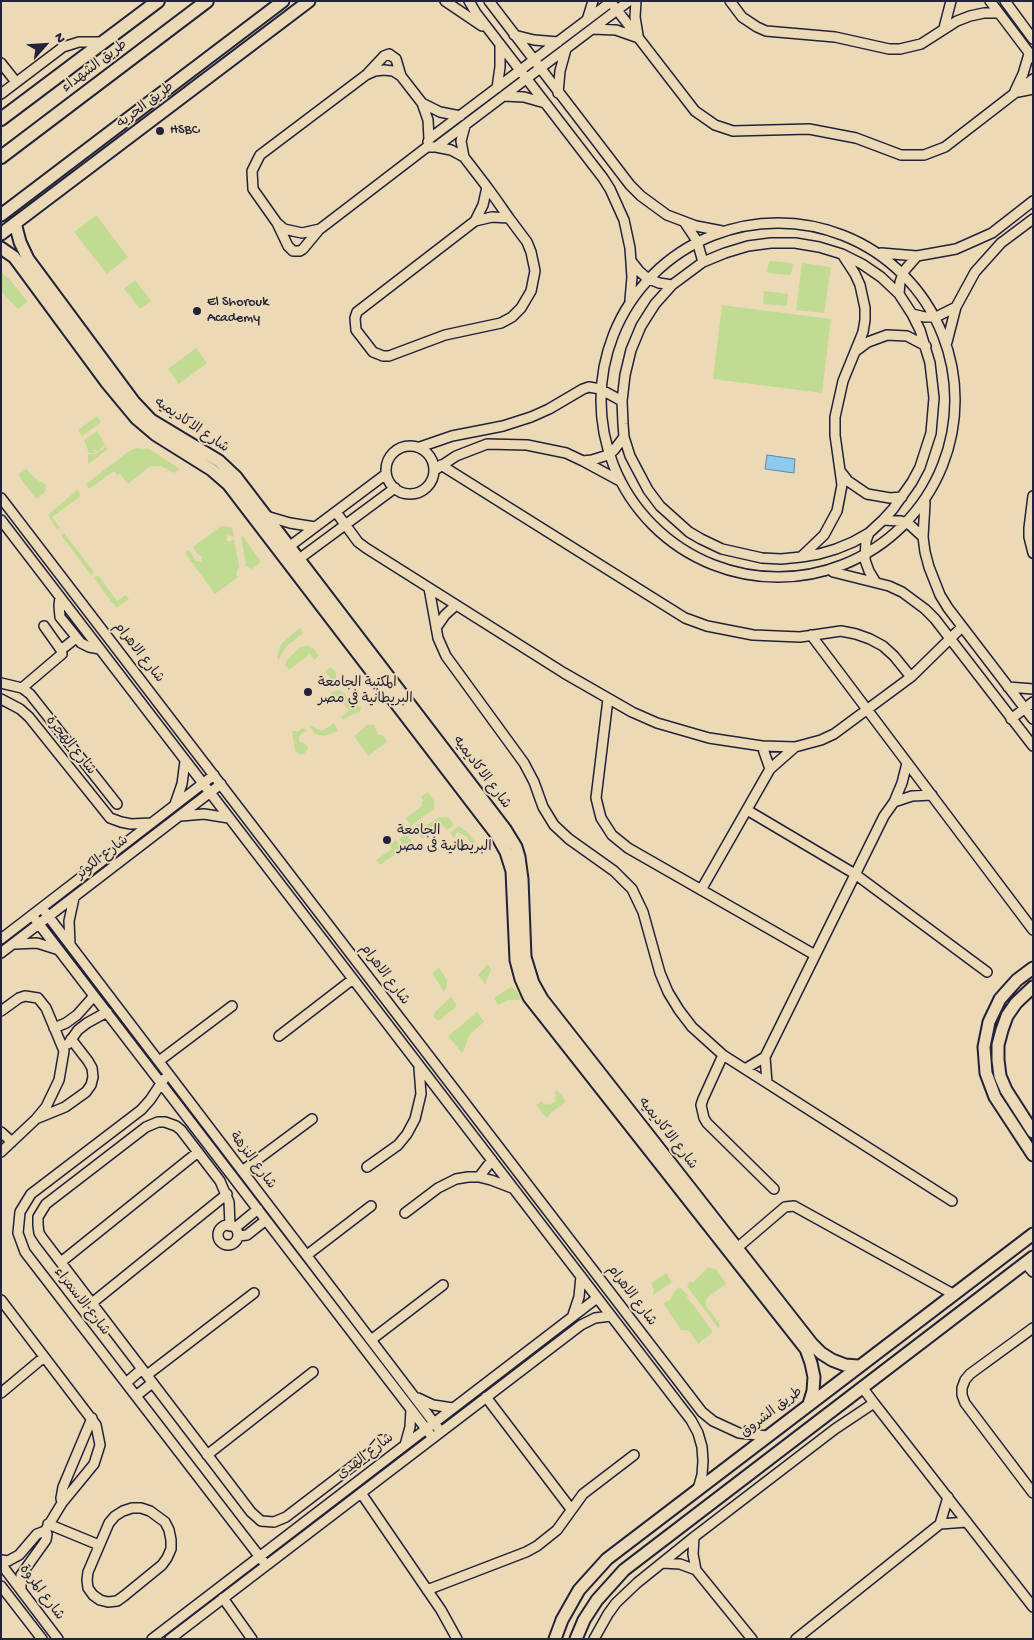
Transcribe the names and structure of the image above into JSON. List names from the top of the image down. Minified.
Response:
{"streets":{"main road":["طريق الشهداء"],"street":["طريق الحريه","شارع الاكاديميه","شارع الاهرام","شارع الهجرة","شارع الكوثر","شارع النزهة","شارع الاسمراء","طريق الشروق","شارع الهدى","شارع المروة"]},"crossings":[["طريق الحريه","شارع الاكاديميه"],["شارع الاكاديميه","طريق الشروق"],["شارع الاهرام","شارع الكوثر"],["شارع الاهرام","طريق الشروق"],["شارع الاهرام","شارع الهدى"],["شارع الهجرة","شارع الكوثر"],["شارع الكوثر","شارع النزهة"],["شارع النزهة","شارع الاسمراء"],["شارع النزهة","شارع الهدى"],["شارع الاسمراء","شارع الهدى"]],"places":["HSBC","El Shorouk Academy","المكتبة الجامعة البريطانية في مصر","الجامعة البريطانية فى مصر"],"north":"top right"}
